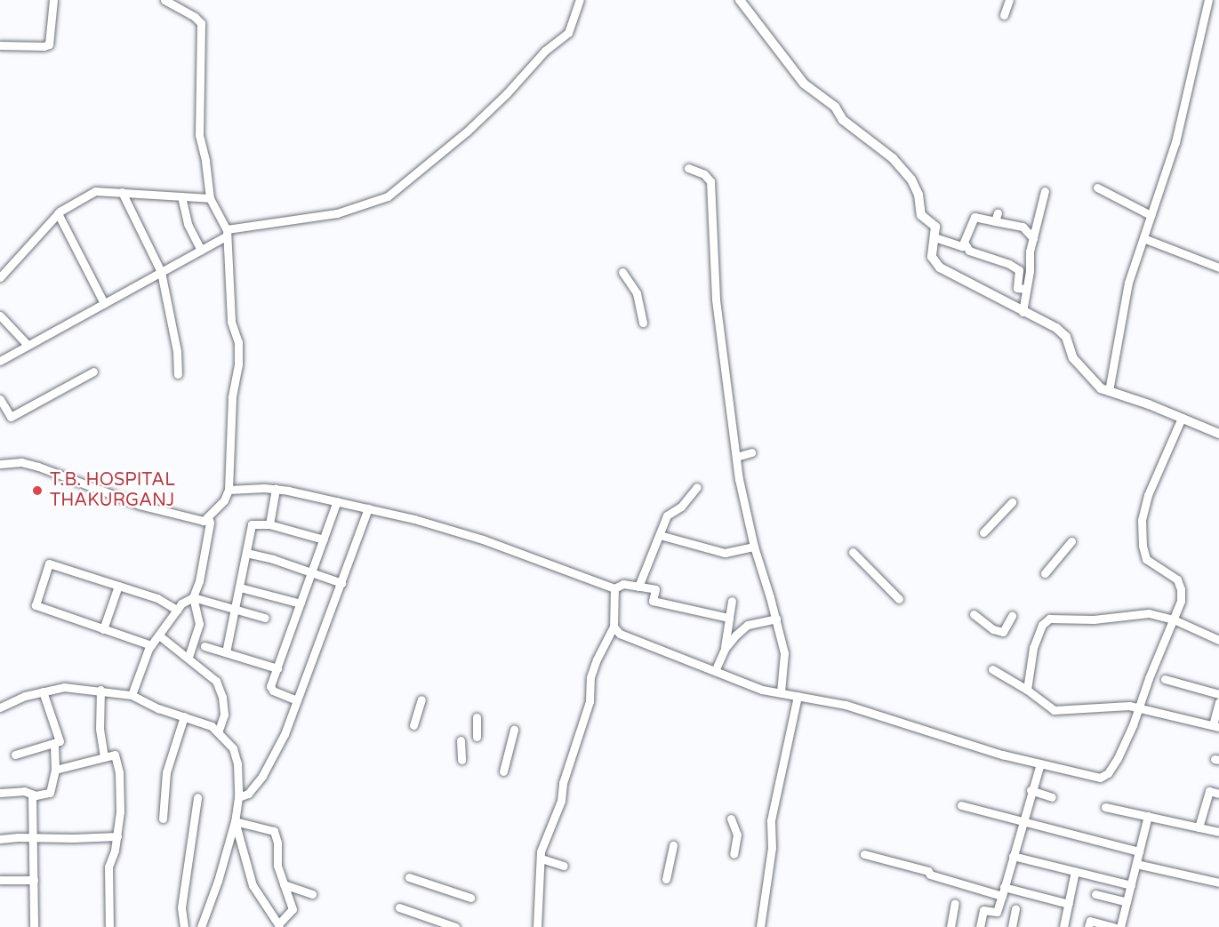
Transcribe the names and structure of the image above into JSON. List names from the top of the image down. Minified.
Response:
{"places":["T.B. HOSPITAL THAKURGANJ"]}
